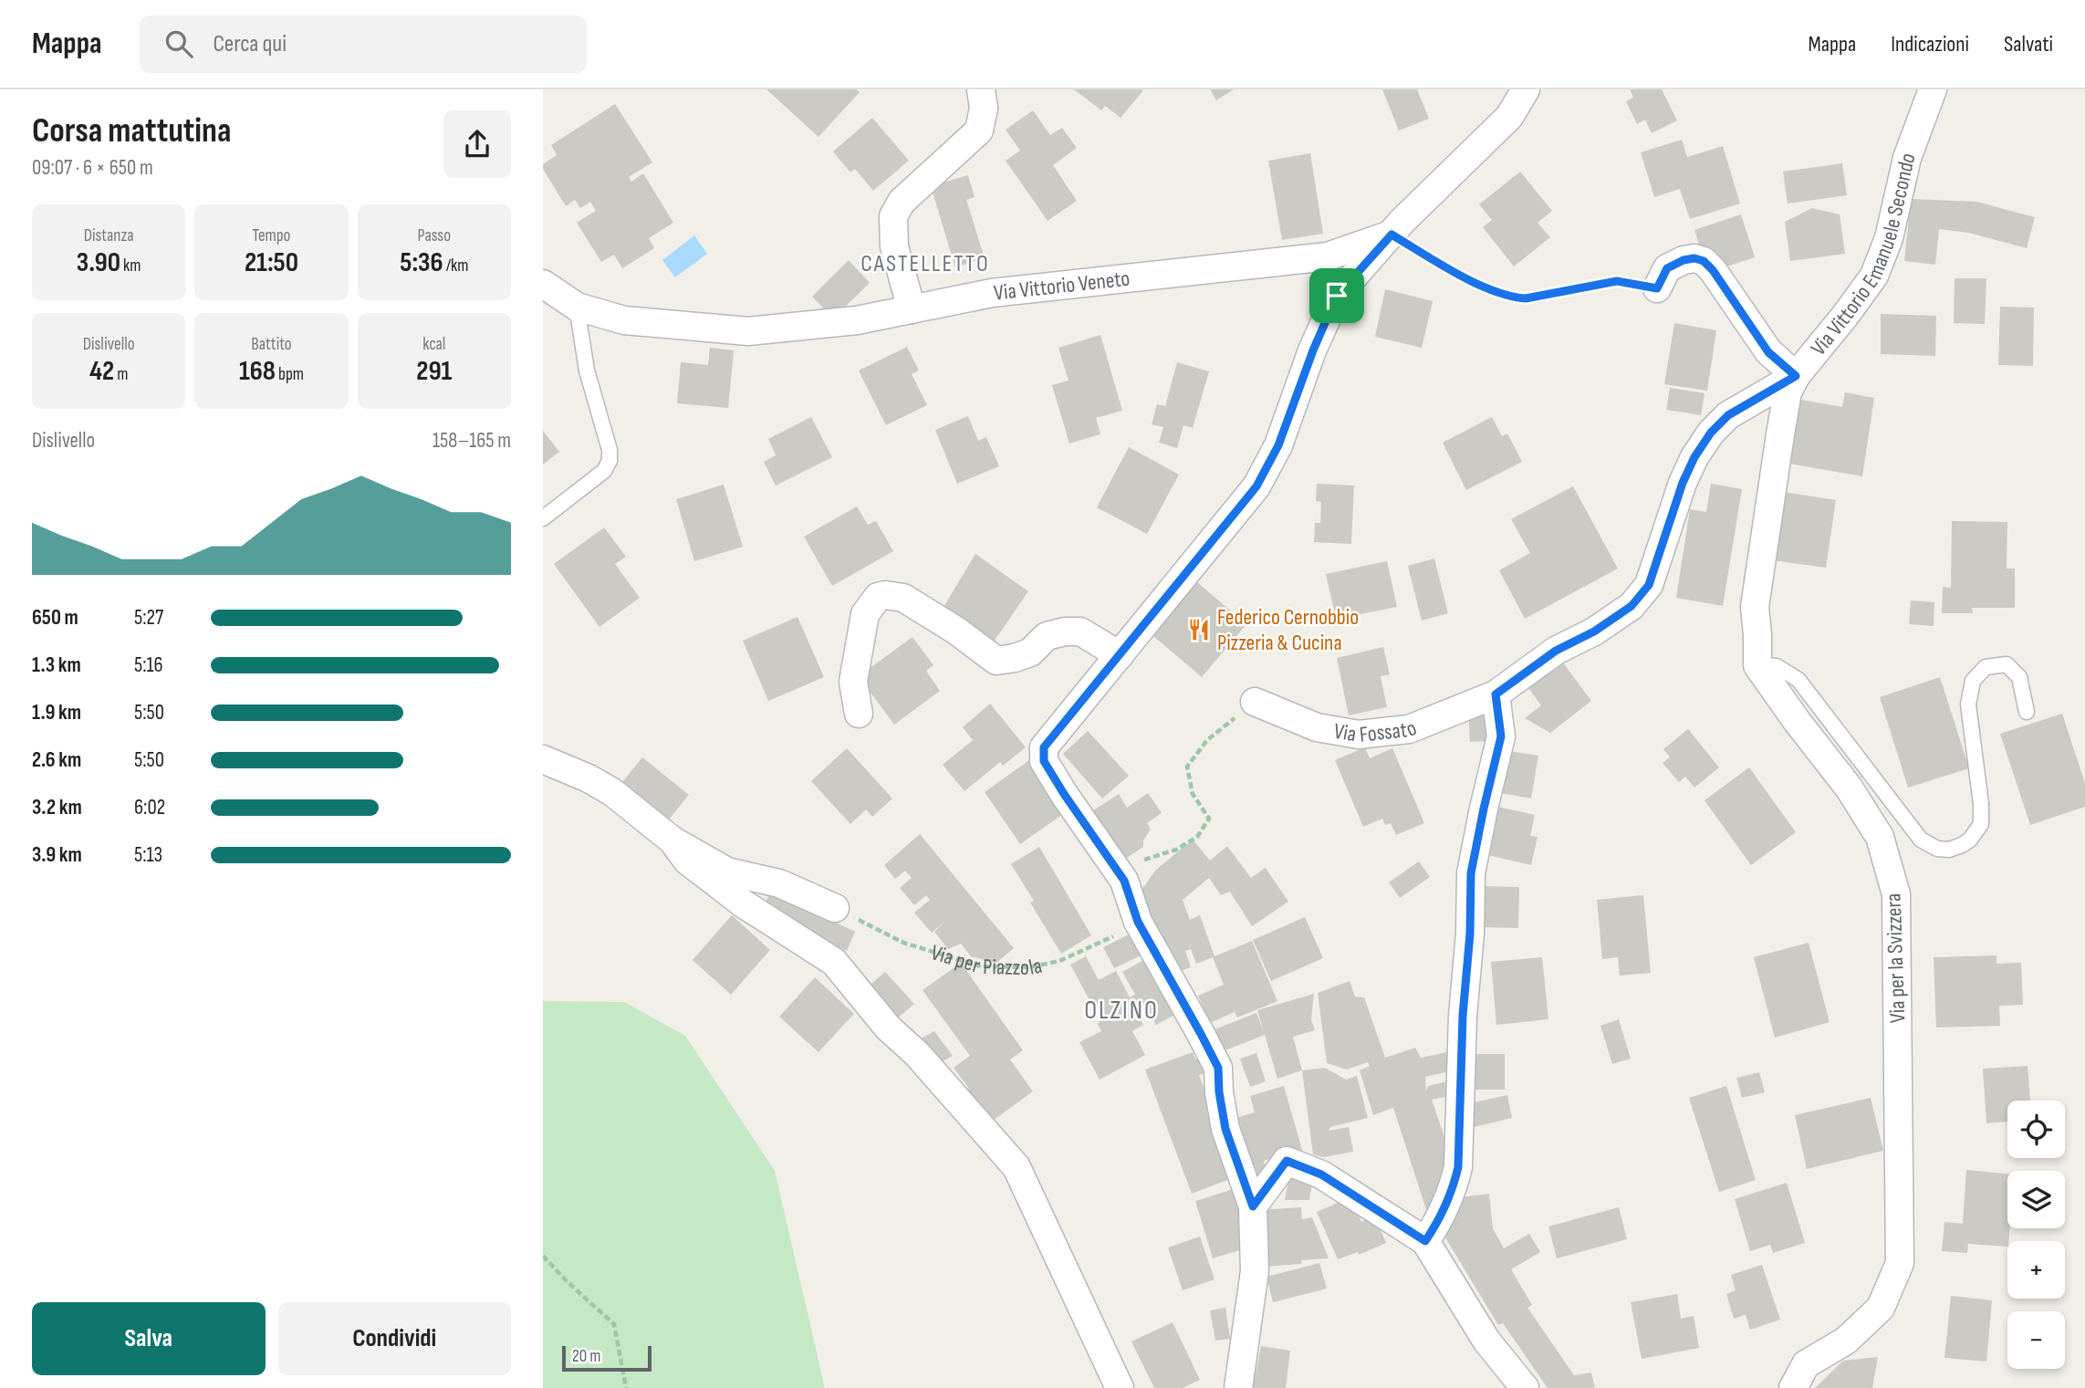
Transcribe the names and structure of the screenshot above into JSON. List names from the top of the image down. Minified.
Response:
{"streets":{"street":["Via Vittorio Emanuele Secondo","Via Vittorio Veneto","Via Fossato","Via per la Svizzera"],"path":["Via per Piazzola"]},"crossings":[["Via Vittorio Emanuele Secondo","Via Fossato"]],"districts":["CASTELLETTO","OLZINO"],"places":{"restaurant":["Federico Cernobbio Pizzeria & Cucina"]},"scale_bar":"20 m","page":{"header":"Mappa","search":"Cerca qui","nav":["Mappa","Indicazioni","Salvati"],"heading":["Corsa mattutina","09:07 · 6 × 650 m"],"stats":[["Distanza","3.90 km"],["Tempo","21:50"],["Passo","5:36 /km"],["Dislivello","42 m"],["Battito","168 bpm"],["kcal","291"]],"chart":["Dislivello","158–165 m"],"list":[{"name":"650 m","note":"5:27"},{"name":"1.3 km","note":"5:16"},{"name":"1.9 km","note":"5:50"},{"name":"2.6 km","note":"5:50"},{"name":"3.2 km","note":"6:02"},{"name":"3.9 km","note":"5:13"}],"map_buttons":["+","−"],"buttons":["Salva","Condividi"],"scale":"20 m"}}
